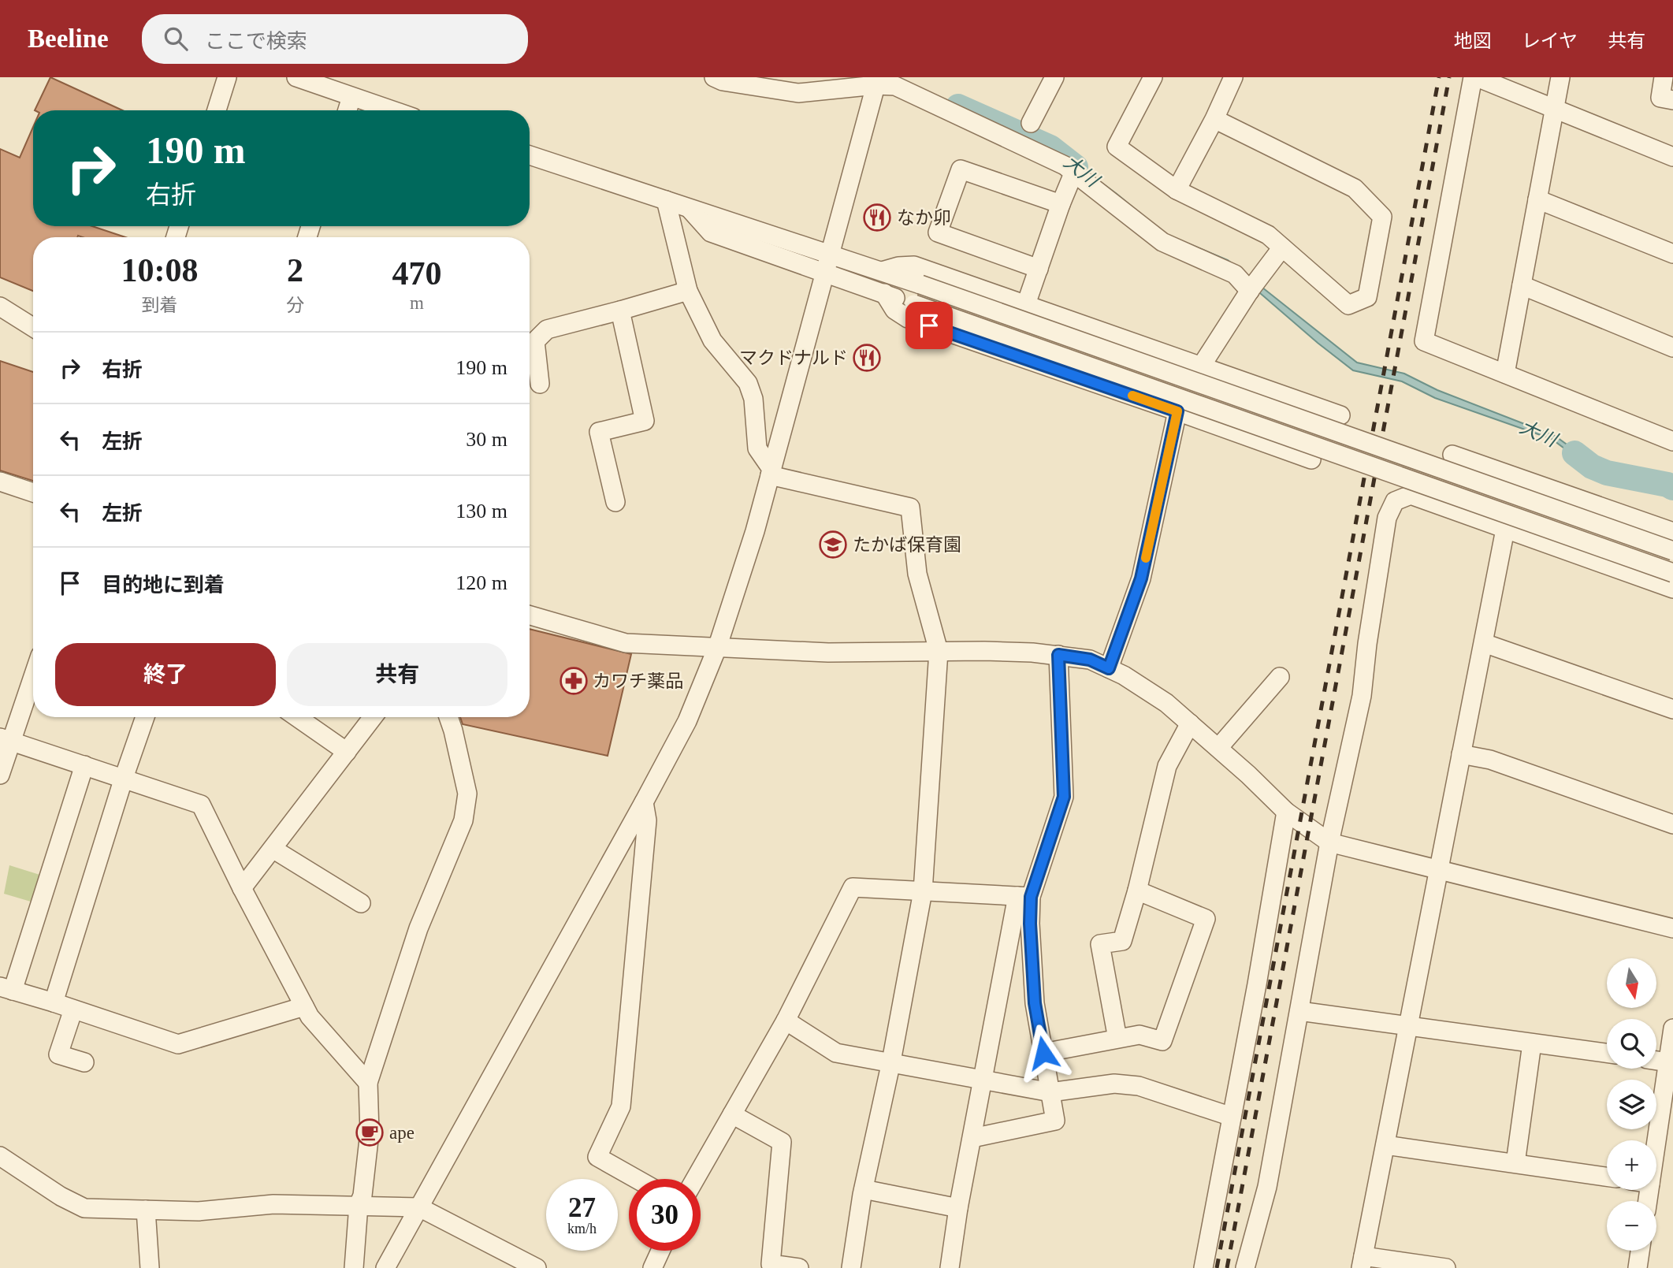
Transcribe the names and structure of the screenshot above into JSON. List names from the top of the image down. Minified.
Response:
{"water":["大川"],"places":{"restaurant":["なか卯","マクドナルド"],"school or university":["たかば保育園"],"pharmacy":["カワチ薬品"],"cafe":["ape"]},"north":"bottom","page":{"header":"Beeline","search":"ここで検索","nav":["地図","レイヤ","共有"],"turn":["190 m","右折"],"eta":["10:08","到着","2","分","470","m"],"list":[{"name":"右折","value":"190 m"},{"name":"左折","value":"30 m"},{"name":"左折","value":"130 m"},{"name":"目的地に到着","value":"120 m"}],"buttons":["終了","共有"],"map_buttons":["+","−"],"speed":"27 km/h","limit":"30"}}
